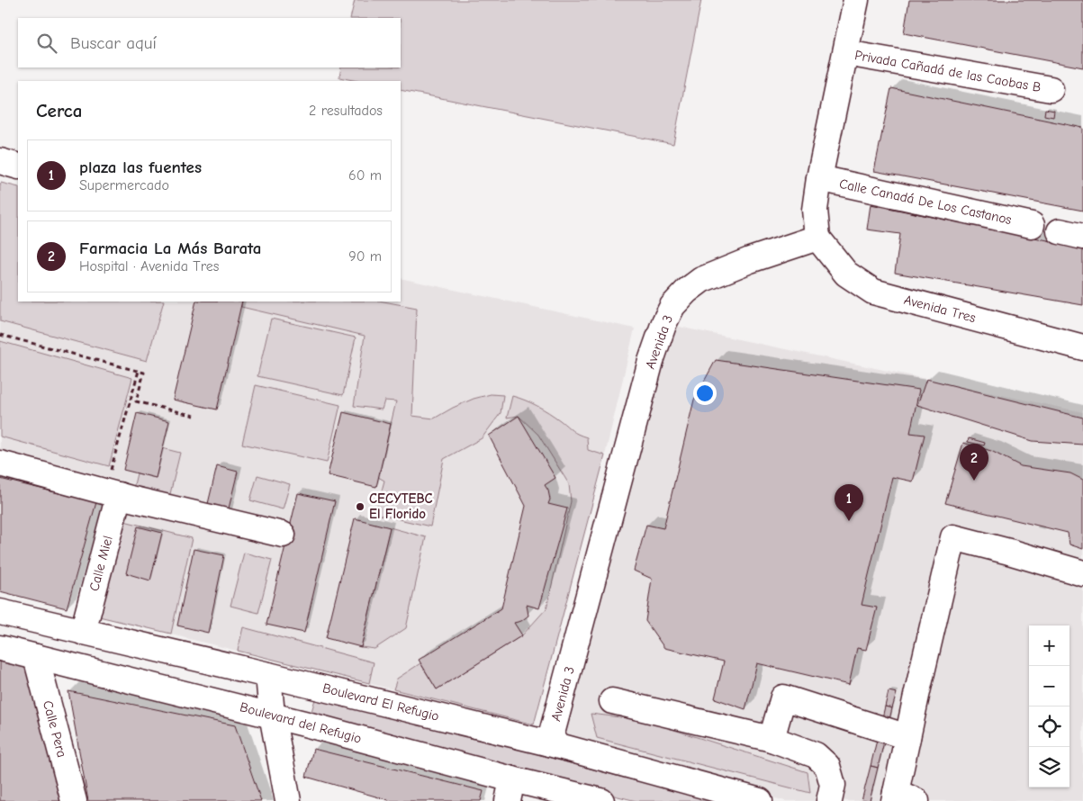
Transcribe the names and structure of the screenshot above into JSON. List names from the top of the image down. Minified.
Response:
{"streets":{"street":["Privada Cañadá de las Caobas B","Calle Canadá De Los Castanos","Avenida Tres","Avenida 3","Calle Miel","Boulevard El Refugio","Boulevard del Refugio","Calle Pera"]},"crossings":[["Avenida Tres","Avenida 3"],["Avenida 3","Boulevard El Refugio"],["Calle Miel","Boulevard El Refugio"],["Boulevard del Refugio","Calle Pera"]],"places":["CECYTEBC El Florido"],"page":{"search":"Buscar aquí","heading":["Cerca","2 resultados"],"list":[{"mark":"1","name":"plaza las fuentes","note":"Supermercado","value":"60 m"},{"mark":"2","name":"Farmacia La Más Barata","note":"Hospital · Avenida Tres","value":"90 m"}],"pins":["2","1"],"map_buttons":["+","−"]}}
